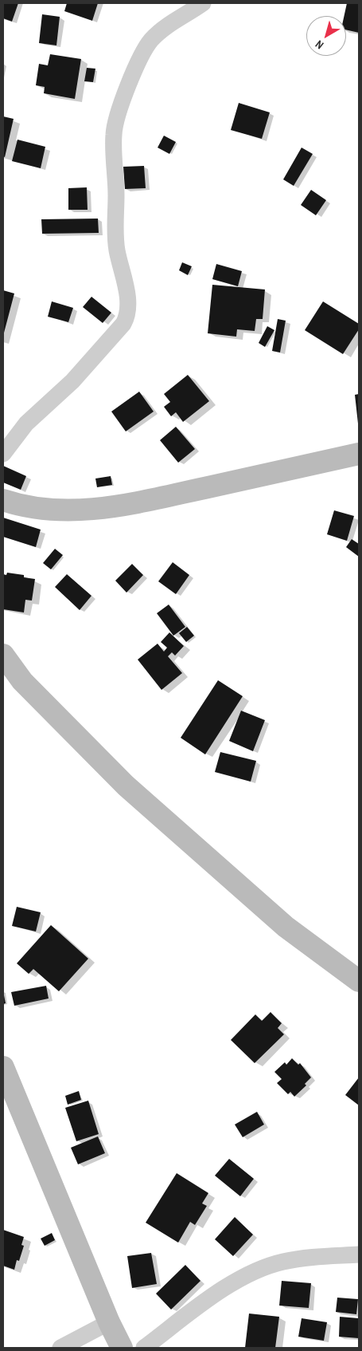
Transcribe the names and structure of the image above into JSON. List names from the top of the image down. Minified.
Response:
{"north":"bottom left"}
